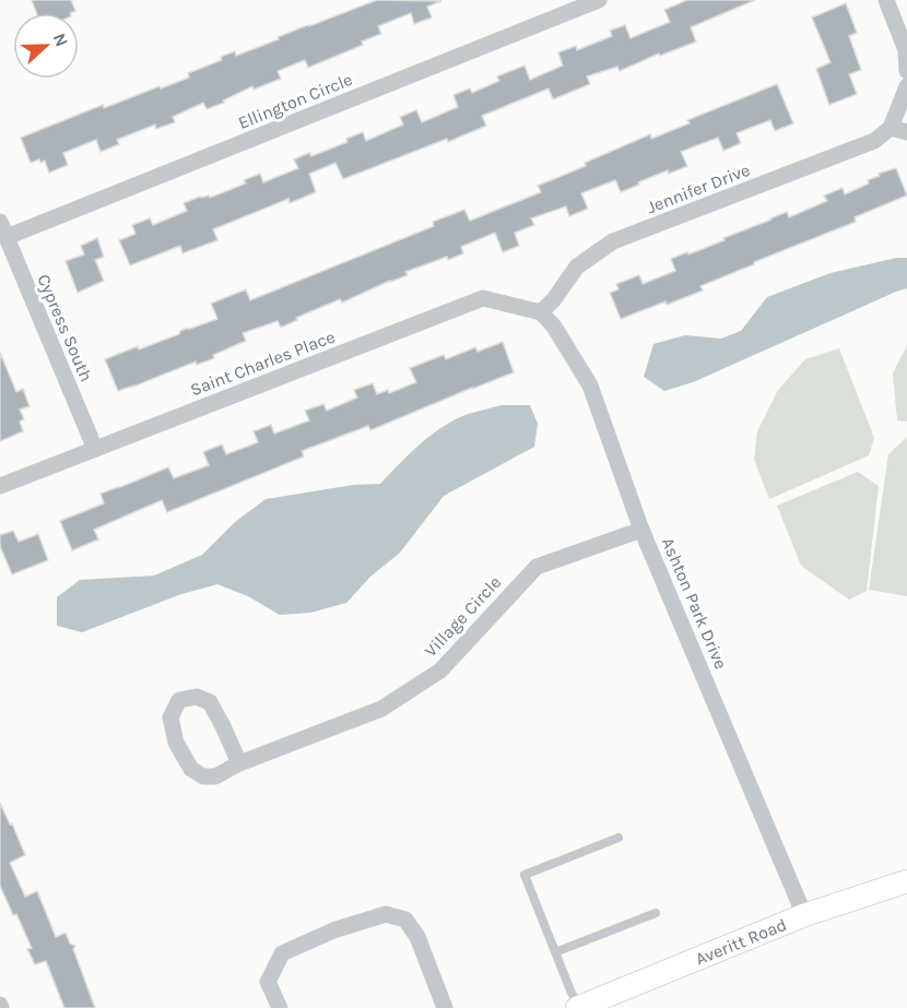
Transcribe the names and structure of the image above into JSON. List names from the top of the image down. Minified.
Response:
{"streets":{"street":["Ellington Circle","Jennifer Drive","Cypress South","Saint Charles Place","Ashton Park Drive","Village Circle","Averitt Road"]},"crossings":[["Ellington Circle","Cypress South"],["Jennifer Drive","Saint Charles Place"],["Jennifer Drive","Ashton Park Drive"],["Cypress South","Saint Charles Place"],["Saint Charles Place","Ashton Park Drive"],["Ashton Park Drive","Village Circle"],["Ashton Park Drive","Averitt Road"]],"north":"right"}
